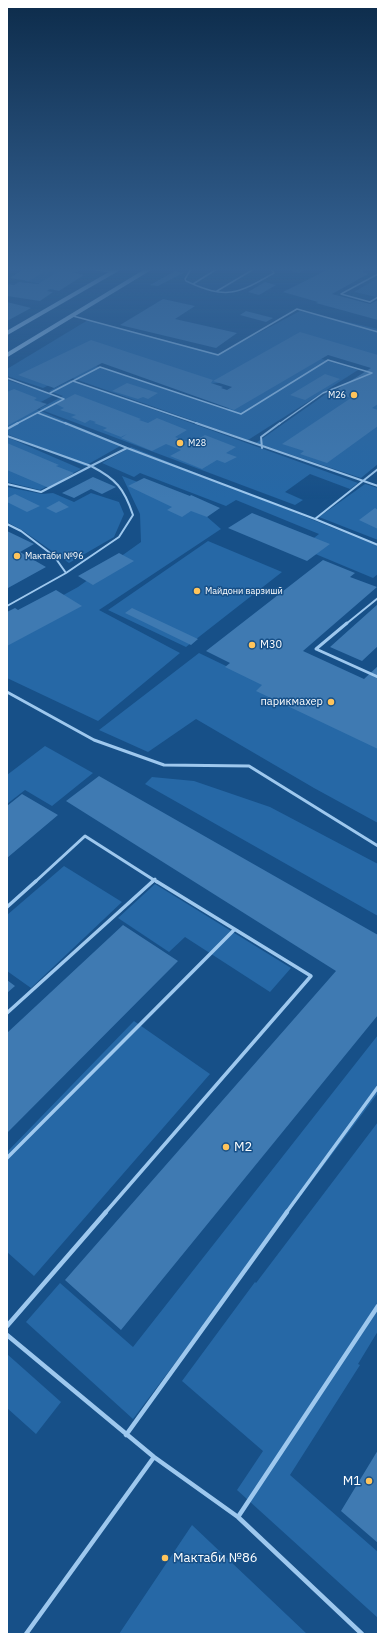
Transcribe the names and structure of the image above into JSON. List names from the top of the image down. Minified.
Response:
{"places":["М26","М28","Мактаби №96","Майдони варзишӣ","М30","парикмахер","М2","M1","Мактаби №86"]}
